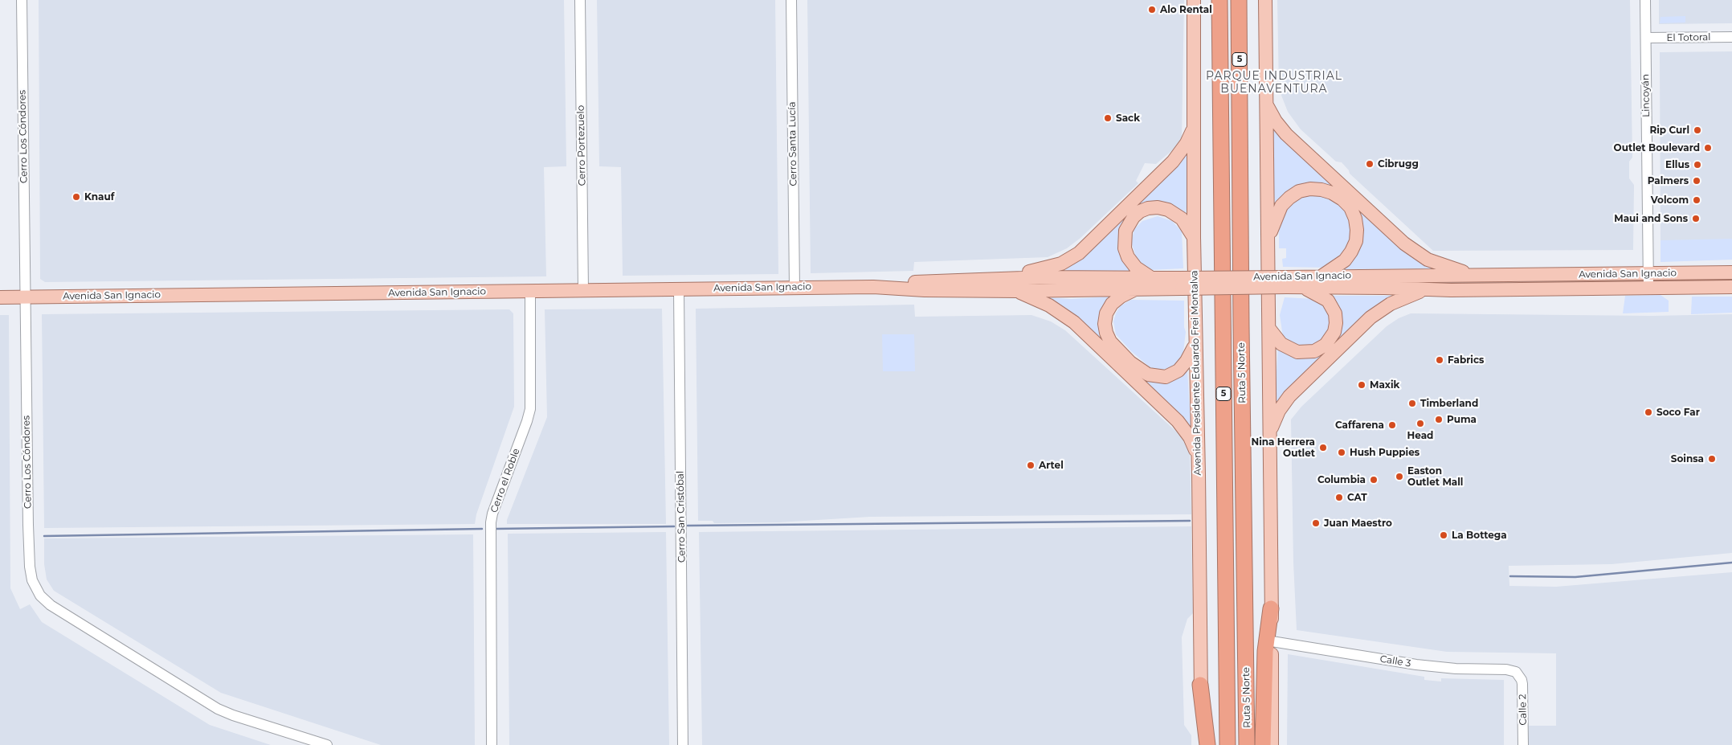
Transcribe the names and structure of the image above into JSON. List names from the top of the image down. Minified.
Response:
{"streets":{"highway":["5","Ruta 5 Norte"],"main road":["Avenida San Ignacio","Avenida Presidente Eduardo Frei Montalva"],"street":["El Totoral","Lincoyán","Cerro Los Cóndores","Cerro Santa Lucía","Cerro Portezuelo","Cerro el Roble","Cerro San Cristóbal","Calle 3","Calle 2"]},"crossings":[["El Totoral","Lincoyán"],["Lincoyán","Avenida San Ignacio"],["Cerro Los Cóndores","Avenida San Ignacio"],["Cerro Santa Lucía","Avenida San Ignacio"],["Cerro Portezuelo","Avenida San Ignacio"],["Avenida San Ignacio","Cerro el Roble"],["Avenida San Ignacio","Cerro San Cristóbal"],["Calle 3","Calle 2"]],"districts":["PARQUE INDUSTRIAL BUENAVENTURA"],"places":["Alo Rental","Sack","Rip Curl","Outlet Boulevard","Cibrugg","Ellus","Palmers","Knauf","Volcom","Maui and Sons","Fabrics","Maxik","Timberland","Soco Far","Puma","Head","Caffarena","Nina Herrera Outlet","Hush Puppies","Soinsa","Artel","Easton Outlet Mall","Columbia","CAT","Juan Maestro","La Bottega"]}
